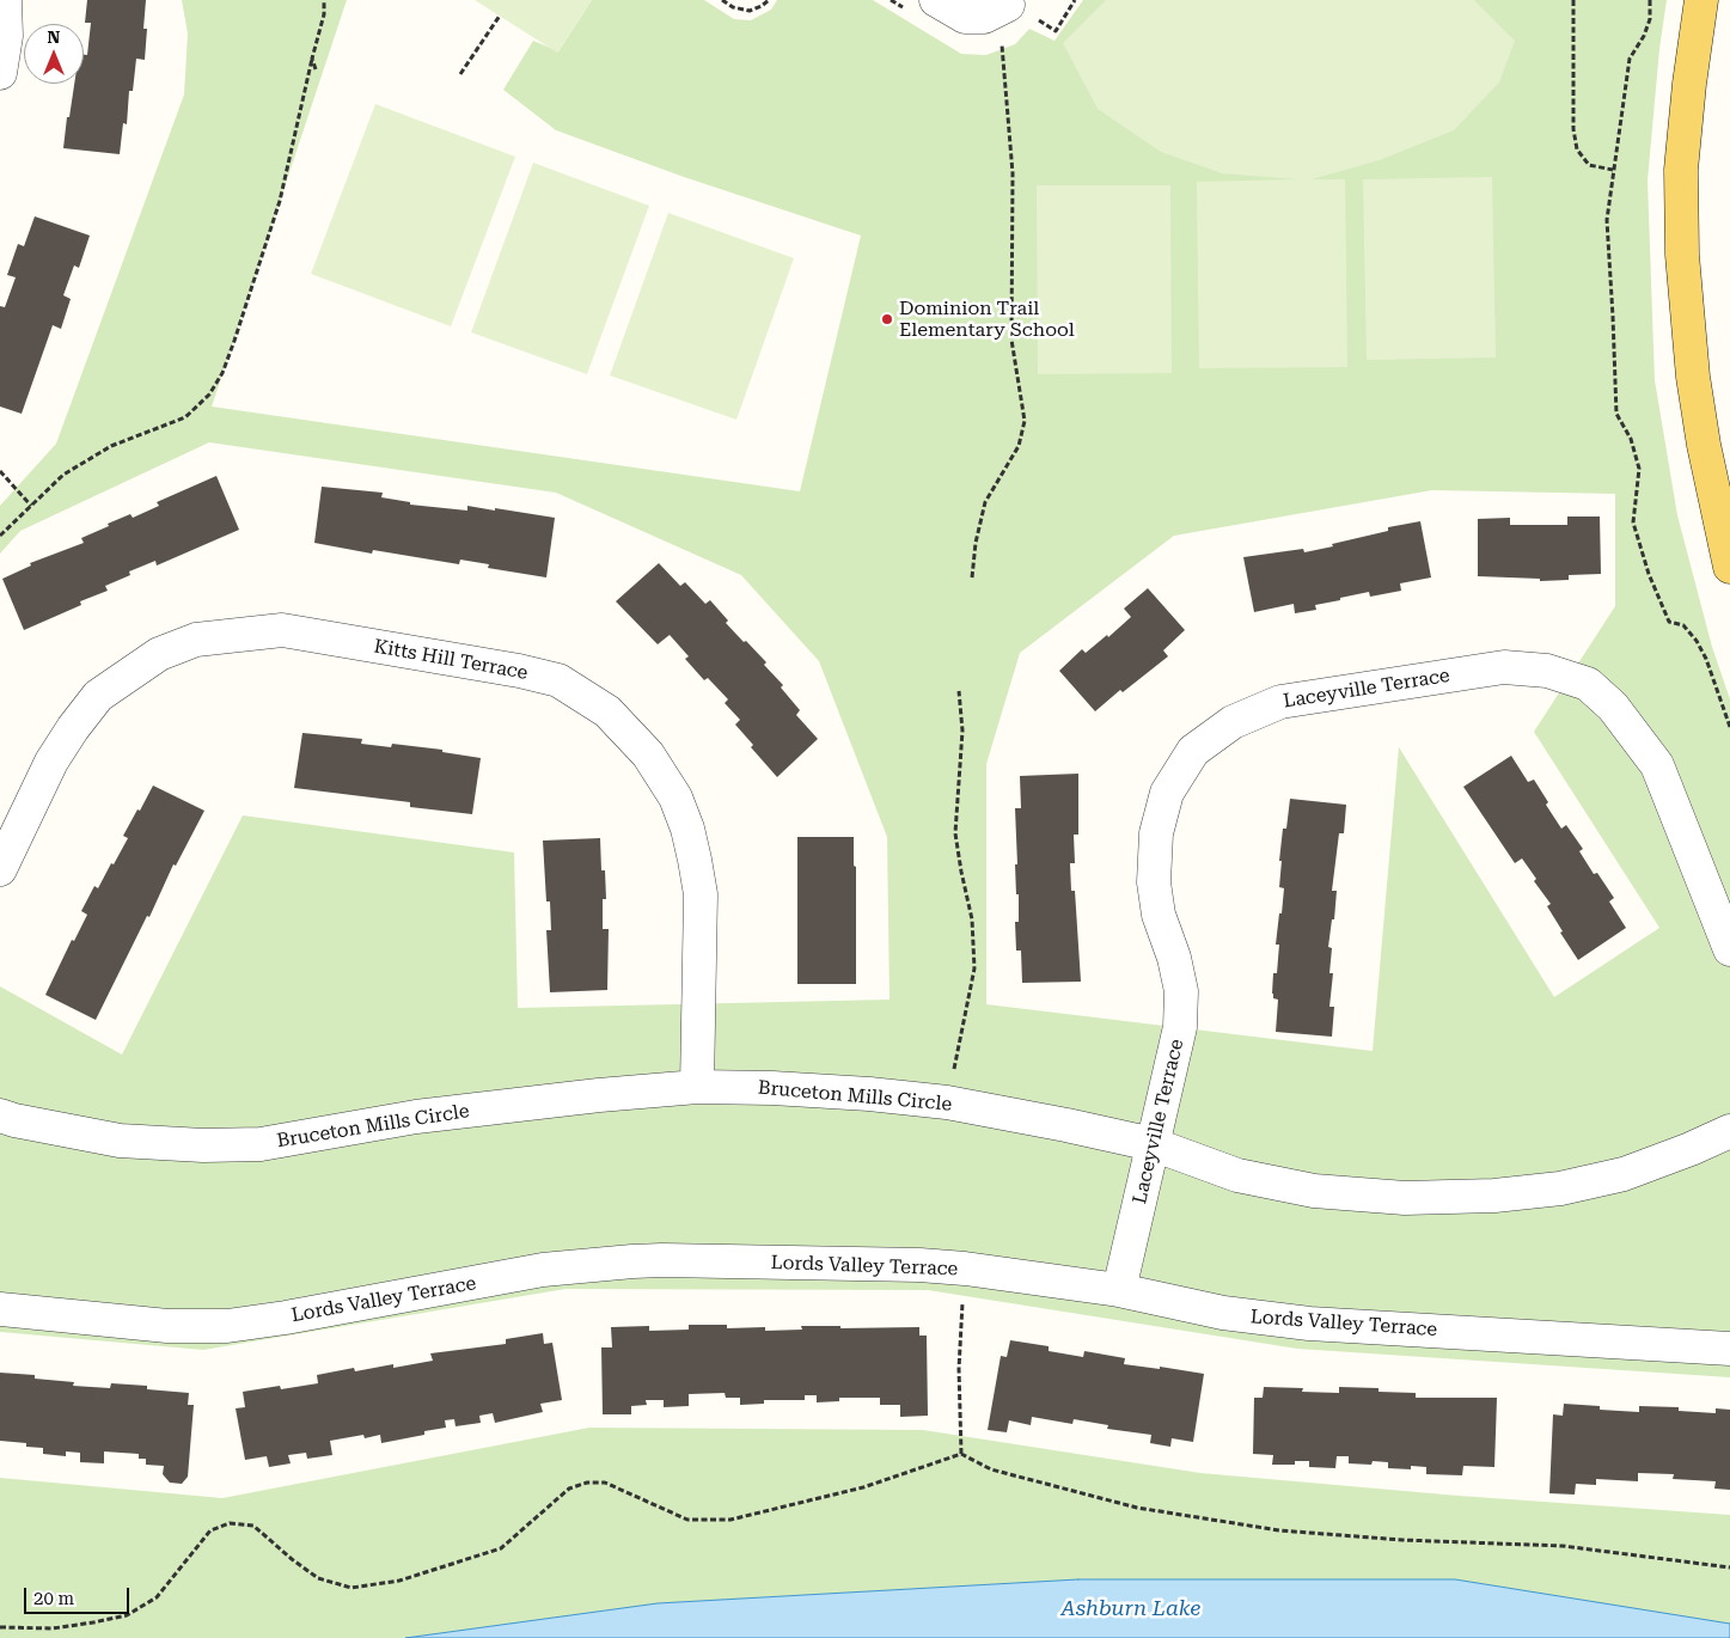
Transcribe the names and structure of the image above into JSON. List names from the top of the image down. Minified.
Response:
{"streets":{"street":["Kitts Hill Terrace","Laceyville Terrace","Bruceton Mills Circle","Lords Valley Terrace"]},"crossings":[["Kitts Hill Terrace","Bruceton Mills Circle"],["Laceyville Terrace","Bruceton Mills Circle"],["Laceyville Terrace","Lords Valley Terrace"]],"water":["Ashburn Lake"],"places":["Dominion Trail Elementary School"],"scale_bar":"20 m","north":"top"}
